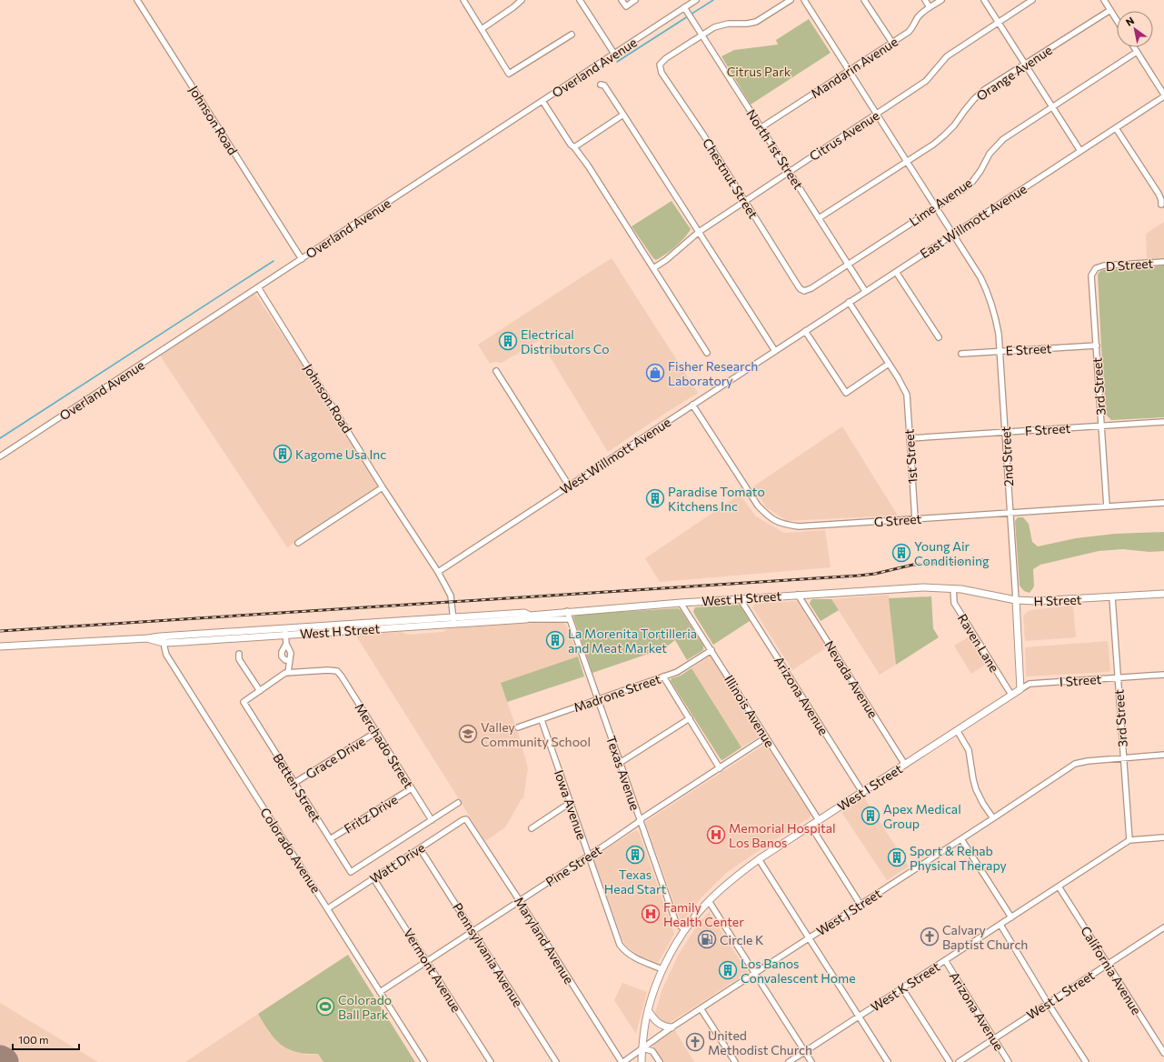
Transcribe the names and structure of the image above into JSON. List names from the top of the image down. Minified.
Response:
{"streets":{"street":["Overland Avenue","Mandarin Avenue","Orange Avenue","Johnson Road","Citrus Avenue","North 1st Street","Chestnut Street","Lime Avenue","East Willmott Avenue","D Street","E Street","3rd Street","F Street","West Willmott Avenue","1st Street","2nd Street","G Street","West H Street","H Street","Raven Lane","Nevada Avenue","I Street","Madrone Street","Arizona Avenue","Illinois Avenue","Merchado Street","Grace Drive","Texas Avenue","Betten Street","West I Street","Iowa Avenue","Fritz Drive","Colorado Avenue","Watt Drive","Pine Street","West J Street","Maryland Avenue","Pennsylvania Avenue","Vermont Avenue","California Avenue","West K Street","West L Street"]},"crossings":[["Overland Avenue","Johnson Road"],["Overland Avenue","North 1st Street"],["Mandarin Avenue","North 1st Street"],["Mandarin Avenue","2nd Street"],["Orange Avenue","North 1st Street"],["Orange Avenue","2nd Street"],["Johnson Road","West Willmott Avenue"],["Johnson Road","West H Street"],["Citrus Avenue","North 1st Street"],["Citrus Avenue","Chestnut Street"],["Citrus Avenue","2nd Street"],["North 1st Street","Chestnut Street"],["North 1st Street","Lime Avenue"],["North 1st Street","East Willmott Avenue"],["Chestnut Street","Lime Avenue"],["Lime Avenue","2nd Street"],["East Willmott Avenue","West Willmott Avenue"],["East Willmott Avenue","2nd Street"],["D Street","3rd Street"],["E Street","3rd Street"],["E Street","2nd Street"],["3rd Street","F Street"],["3rd Street","G Street"],["3rd Street","H Street"],["3rd Street","I Street"],["3rd Street","West J Street"],["3rd Street","West K Street"],["F Street","1st Street"],["F Street","2nd Street"],["West Willmott Avenue","G Street"],["1st Street","G Street"],["2nd Street","G Street"],["2nd Street","H Street"],["2nd Street","I Street"],["2nd Street","West I Street"],["West H Street","H Street"],["West H Street","Raven Lane"],["West H Street","Nevada Avenue"],["West H Street","Arizona Avenue"],["West H Street","Illinois Avenue"],["West H Street","Texas Avenue"],["West H Street","Colorado Avenue"],["H Street","Raven Lane"],["Raven Lane","West I Street"],["Nevada Avenue","West I Street"],["I Street","West I Street"],["Madrone Street","Illinois Avenue"],["Madrone Street","Texas Avenue"],["Madrone Street","Iowa Avenue"],["Arizona Avenue","West I Street"],["Arizona Avenue","West K Street"],["Arizona Avenue","West L Street"],["Illinois Avenue","West I Street"],["Illinois Avenue","Pine Street"],["Merchado Street","Grace Drive"],["Merchado Street","Betten Street"],["Merchado Street","Fritz Drive"],["Grace Drive","Betten Street"],["Texas Avenue","West I Street"],["Texas Avenue","Pine Street"],["Betten Street","Fritz Drive"],["West I Street","Iowa Avenue"],["West I Street","West J Street"],["Iowa Avenue","Pine Street"],["Colorado Avenue","Watt Drive"],["Colorado Avenue","Pine Street"],["Watt Drive","Maryland Avenue"],["Watt Drive","Pennsylvania Avenue"],["Watt Drive","Vermont Avenue"],["Pine Street","Maryland Avenue"],["Pine Street","Pennsylvania Avenue"],["Pine Street","Vermont Avenue"],["West J Street","Maryland Avenue"],["California Avenue","West K Street"],["California Avenue","West L Street"]],"parks":["Citrus Park"],"places":{"building":["Electrical Distributors Co","Kagome Usa Inc","Paradise Tomato Kitchens Inc","Young Air Conditioning","La Morenita Tortilleria and Meat Market","Apex Medical Group","Texas Head Start","Sport & Rehab Physical Therapy","Los Banos Convalescent Home"],"shop":["Fisher Research Laboratory"],"school or university":["Valley Community School"],"hospital":["Memorial Hospital Los Banos","Family Health Center"],"church":["Calvary Baptist Church","United Methodist Church"],"fuel station":["Circle K"],"sports":["Colorado Ball Park"]},"scale_bar":"100 m","north":"top left"}
